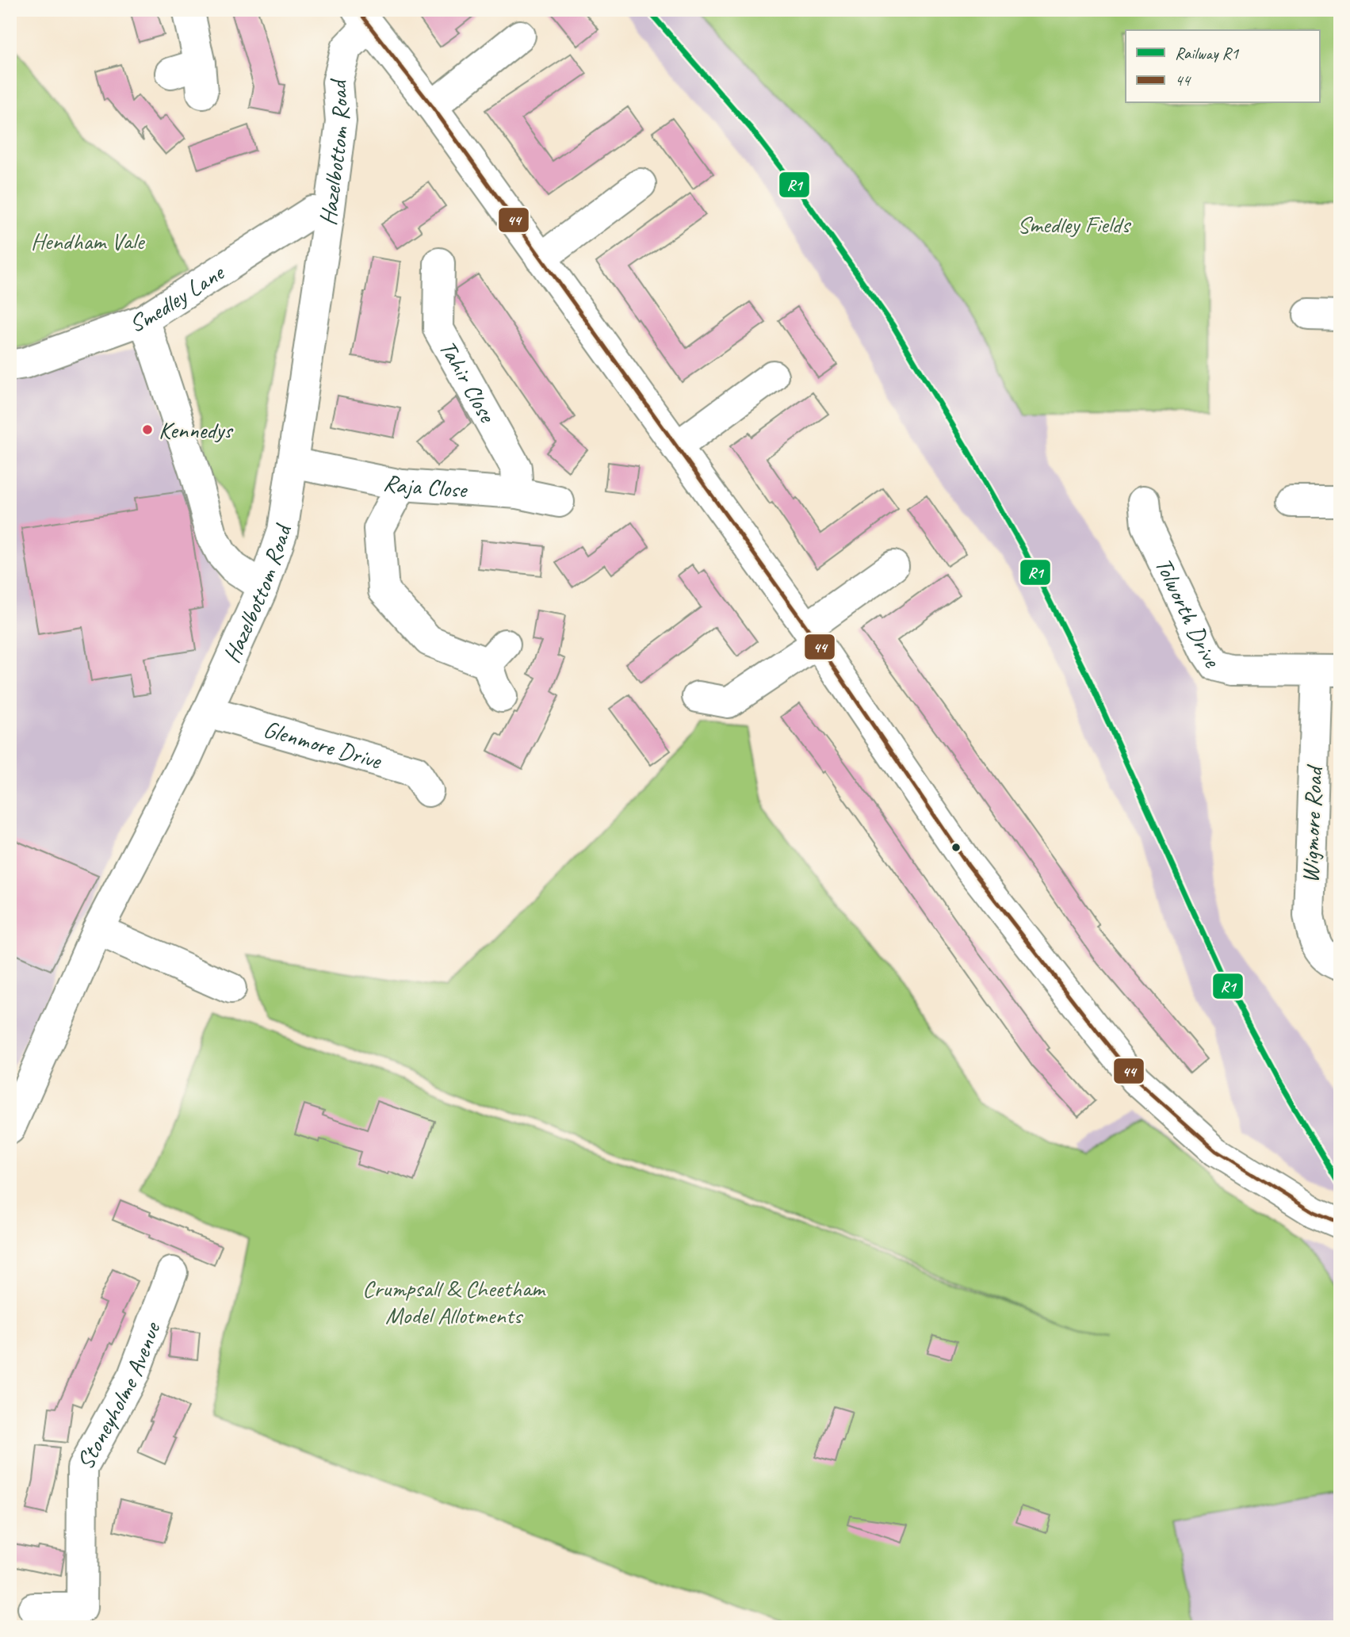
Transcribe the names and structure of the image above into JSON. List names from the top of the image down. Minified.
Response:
{"streets":{"street":["Hazelbottom Road","Smedley Lane","Tahir Close","Raja Close","Tolworth Drive","Glenmore Drive","Wigmore Road","Stoneyholme Avenue"]},"crossings":[["Hazelbottom Road","Smedley Lane"],["Hazelbottom Road","Raja Close"],["Hazelbottom Road","Glenmore Drive"],["Tahir Close","Raja Close"],["Tolworth Drive","Wigmore Road"]],"parks":["Smedley Fields","Hendham Vale","Crumpsall & Cheetham Model Allotments"],"places":["Kennedys"],"lines":["rail line R1","transit line 44"],"legend":["Railway R1","44"]}
